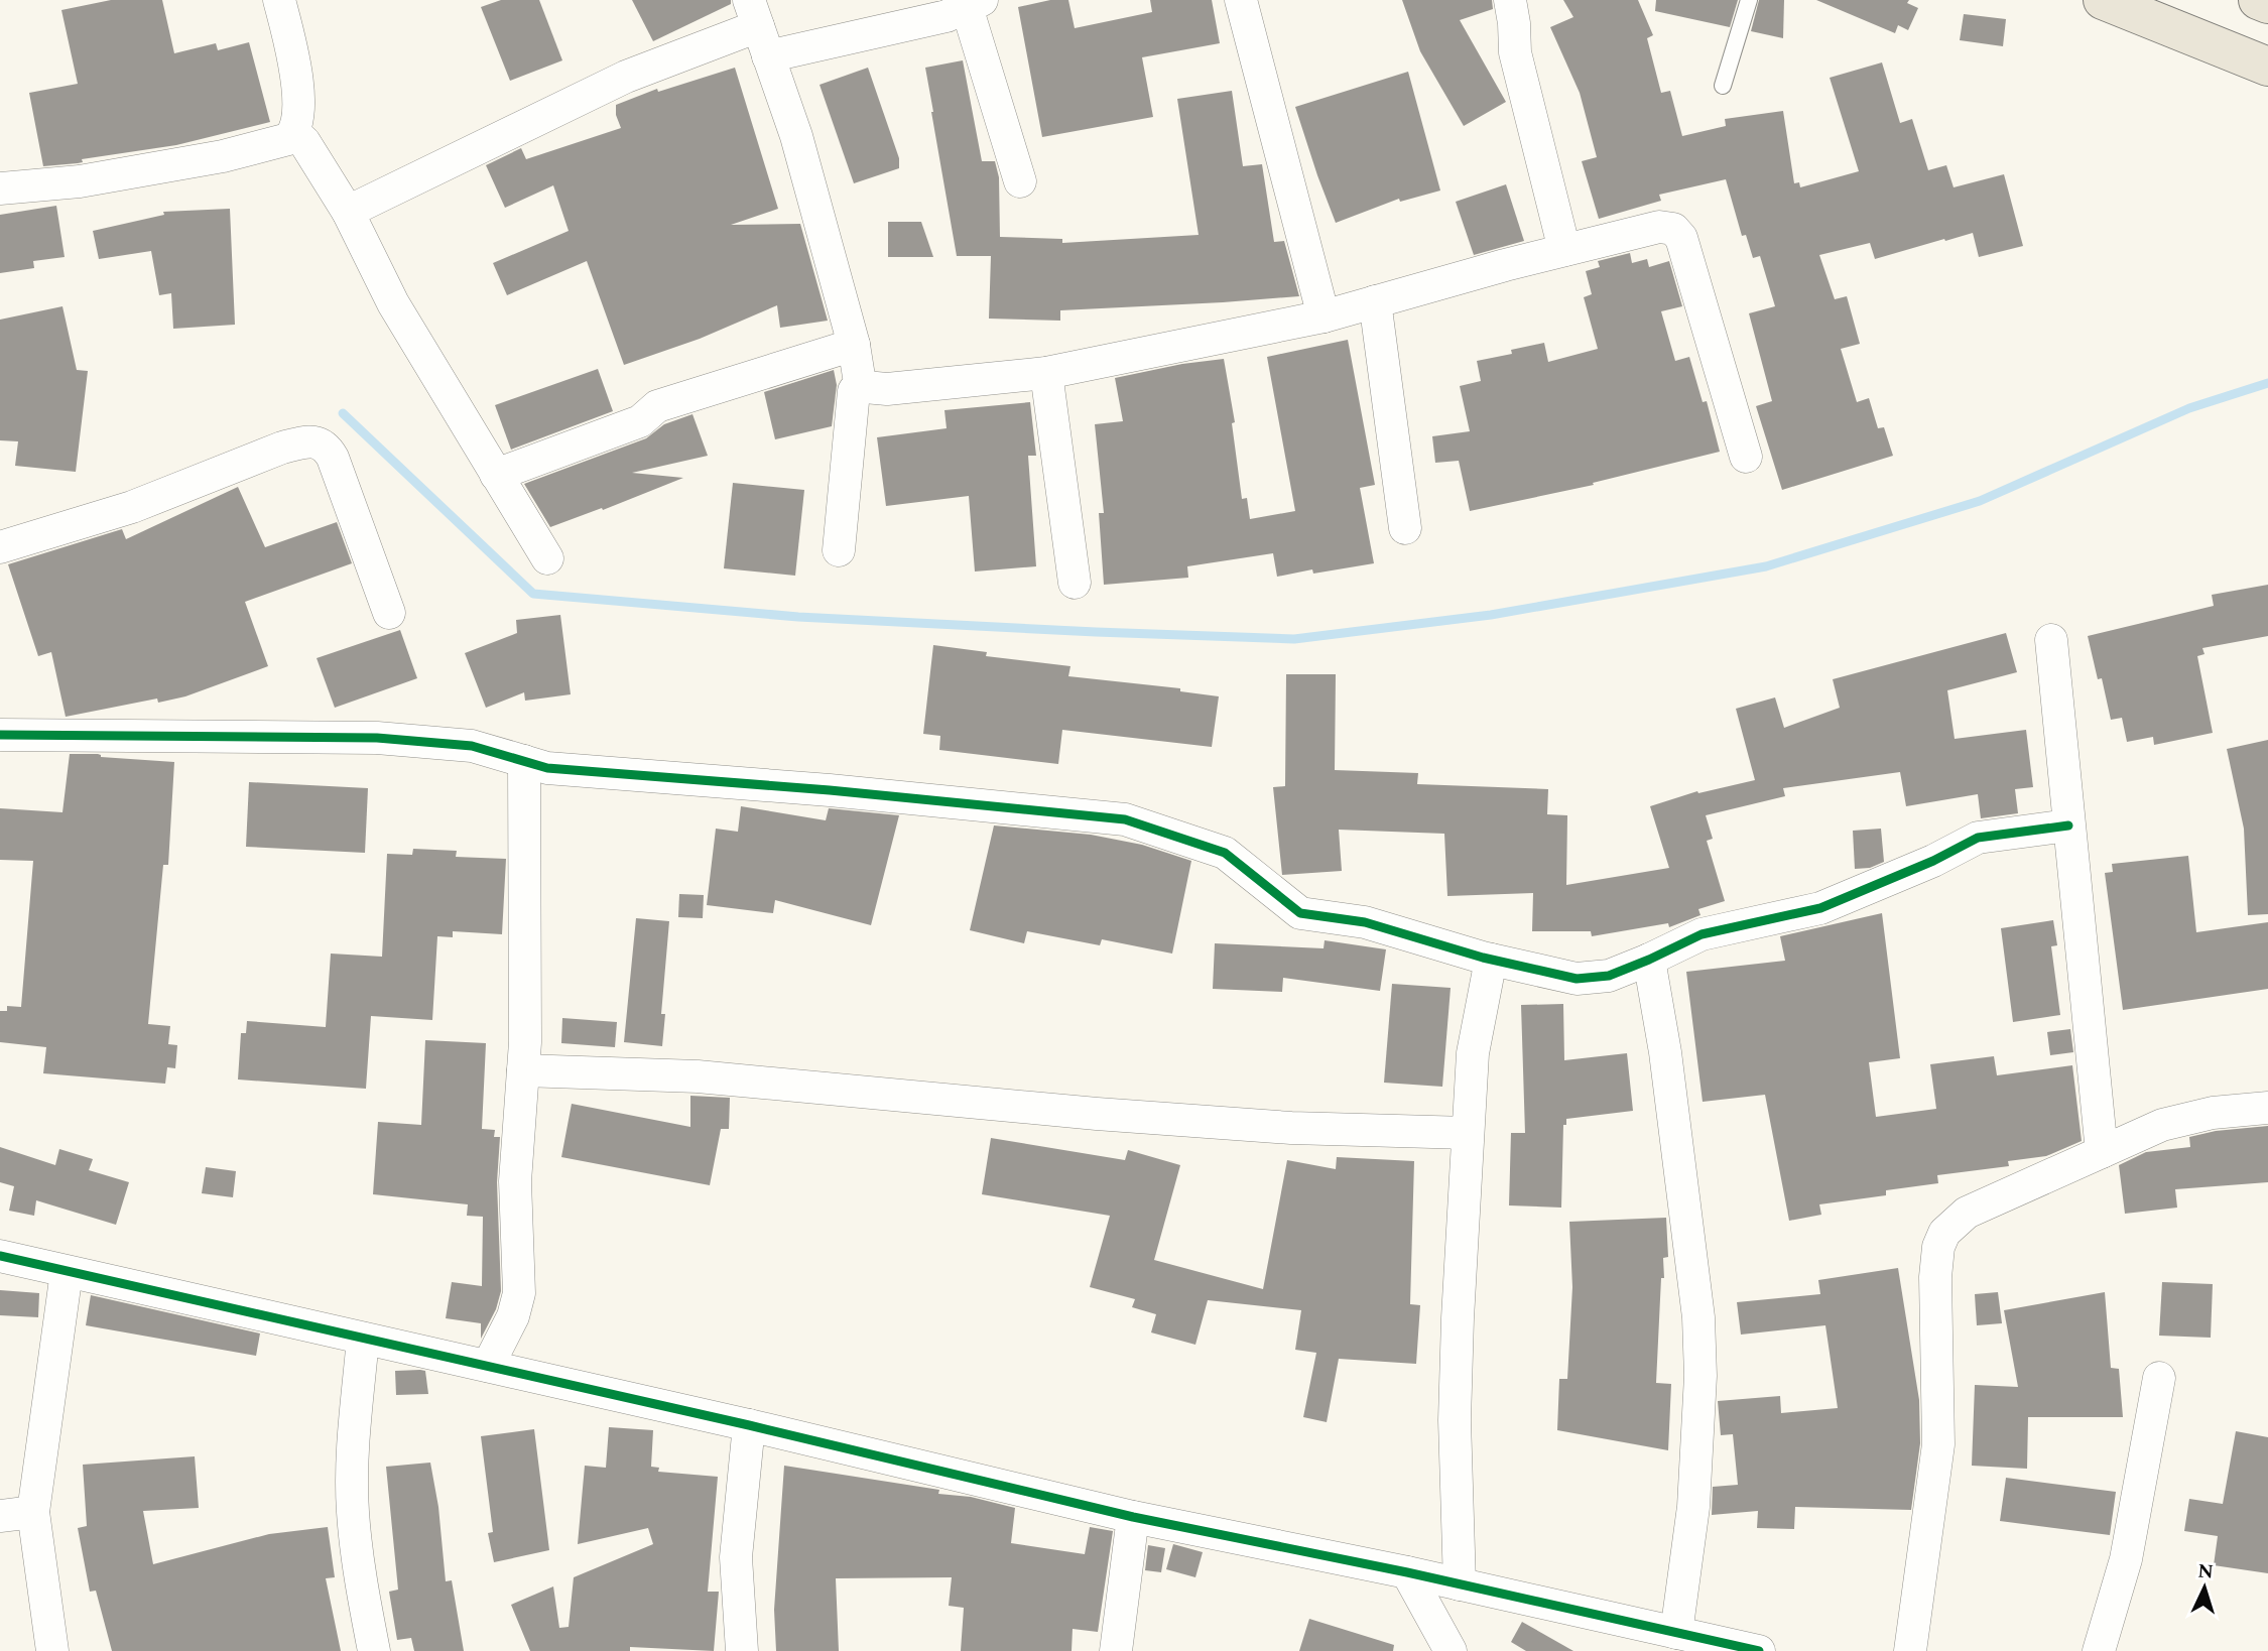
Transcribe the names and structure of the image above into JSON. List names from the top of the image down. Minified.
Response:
{"north":"top"}
